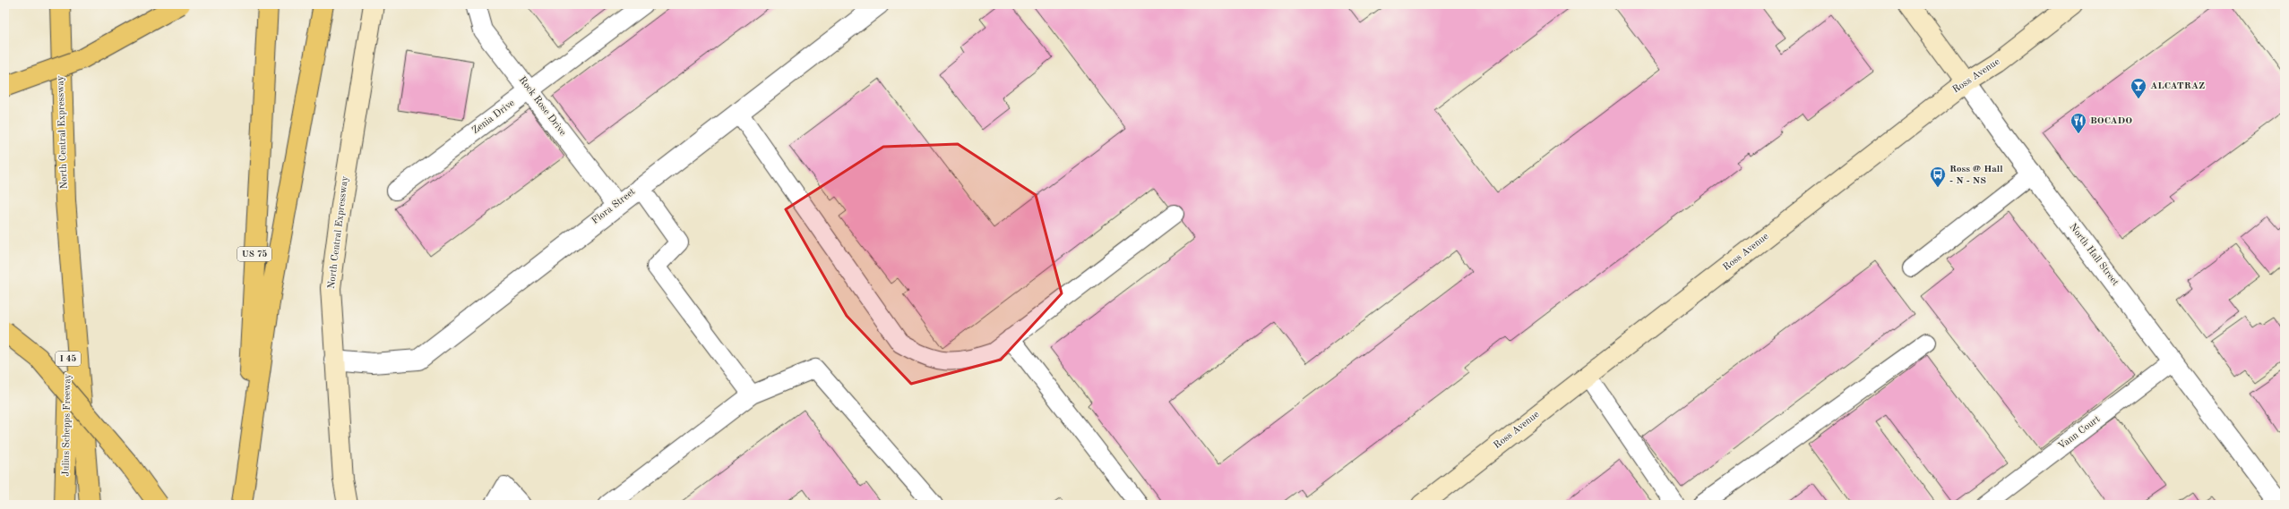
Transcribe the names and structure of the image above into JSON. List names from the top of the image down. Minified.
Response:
{"streets":{"highway":["North Central Expressway","US 75","I 45","Julius Schepps Freeway"],"main road":["Ross Avenue","North Hall Street"],"street":["Rock Rose Drive","Flora Street"],"lane":["Zenia Drive","Vann Court"]},"crossings":[["Ross Avenue","North Hall Street"],["Rock Rose Drive","Zenia Drive"],["Rock Rose Drive","Flora Street"],["North Central Expressway","Flora Street"],["North Central Expressway","Julius Schepps Freeway"],["North Hall Street","Vann Court"]],"places":{"bar":["ALCATRAZ"],"restaurant":["BOCADO"],"bus stop":["Ross @ Hall - N - NS"]}}
